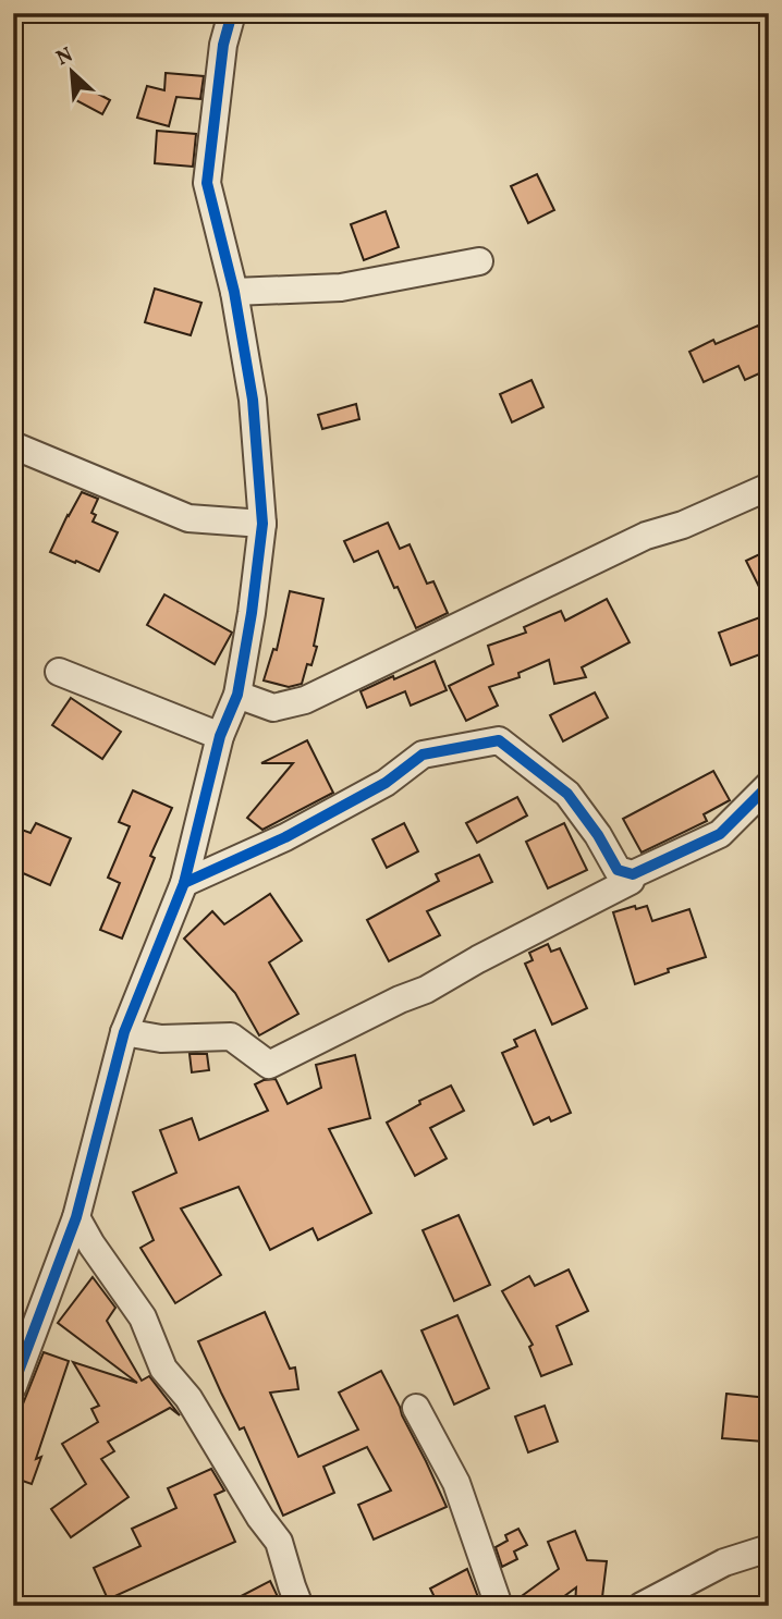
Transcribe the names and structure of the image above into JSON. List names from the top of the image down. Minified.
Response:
{"north":"top left"}
